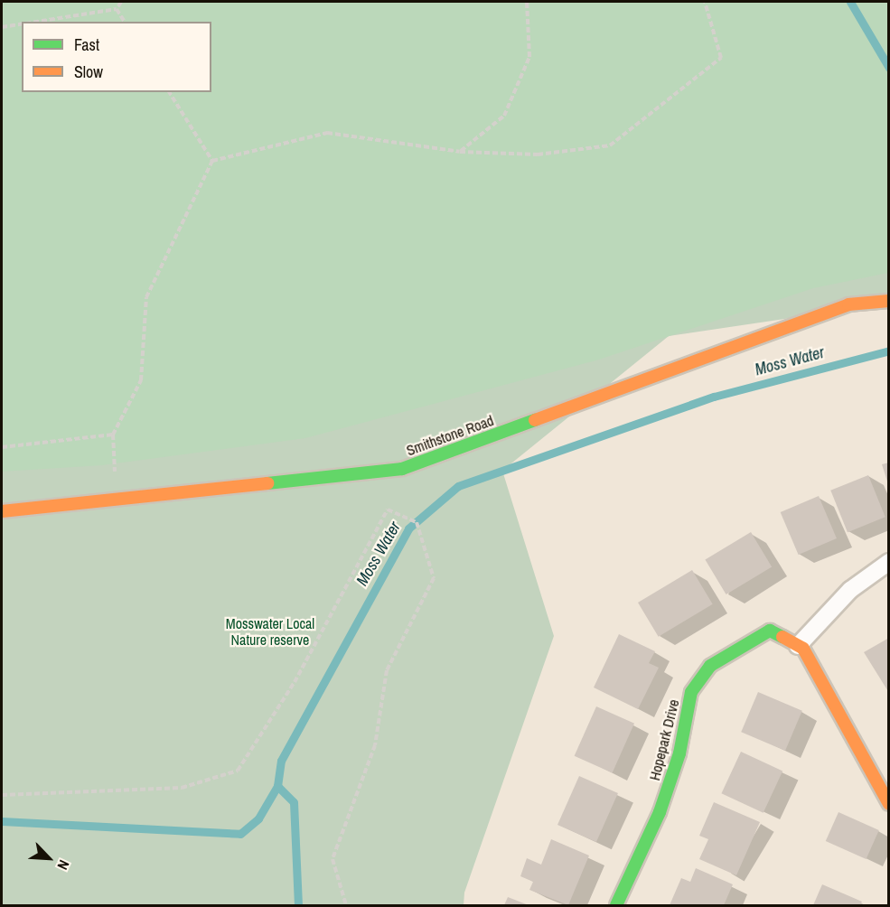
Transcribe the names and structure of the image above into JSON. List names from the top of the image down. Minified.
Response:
{"streets":{"street":["Smithstone Road","Hopepark Drive"]},"water":["Moss Water"],"parks":["Mosswater Local Nature reserve"],"legend":["Fast","Slow"],"north":"bottom right"}
